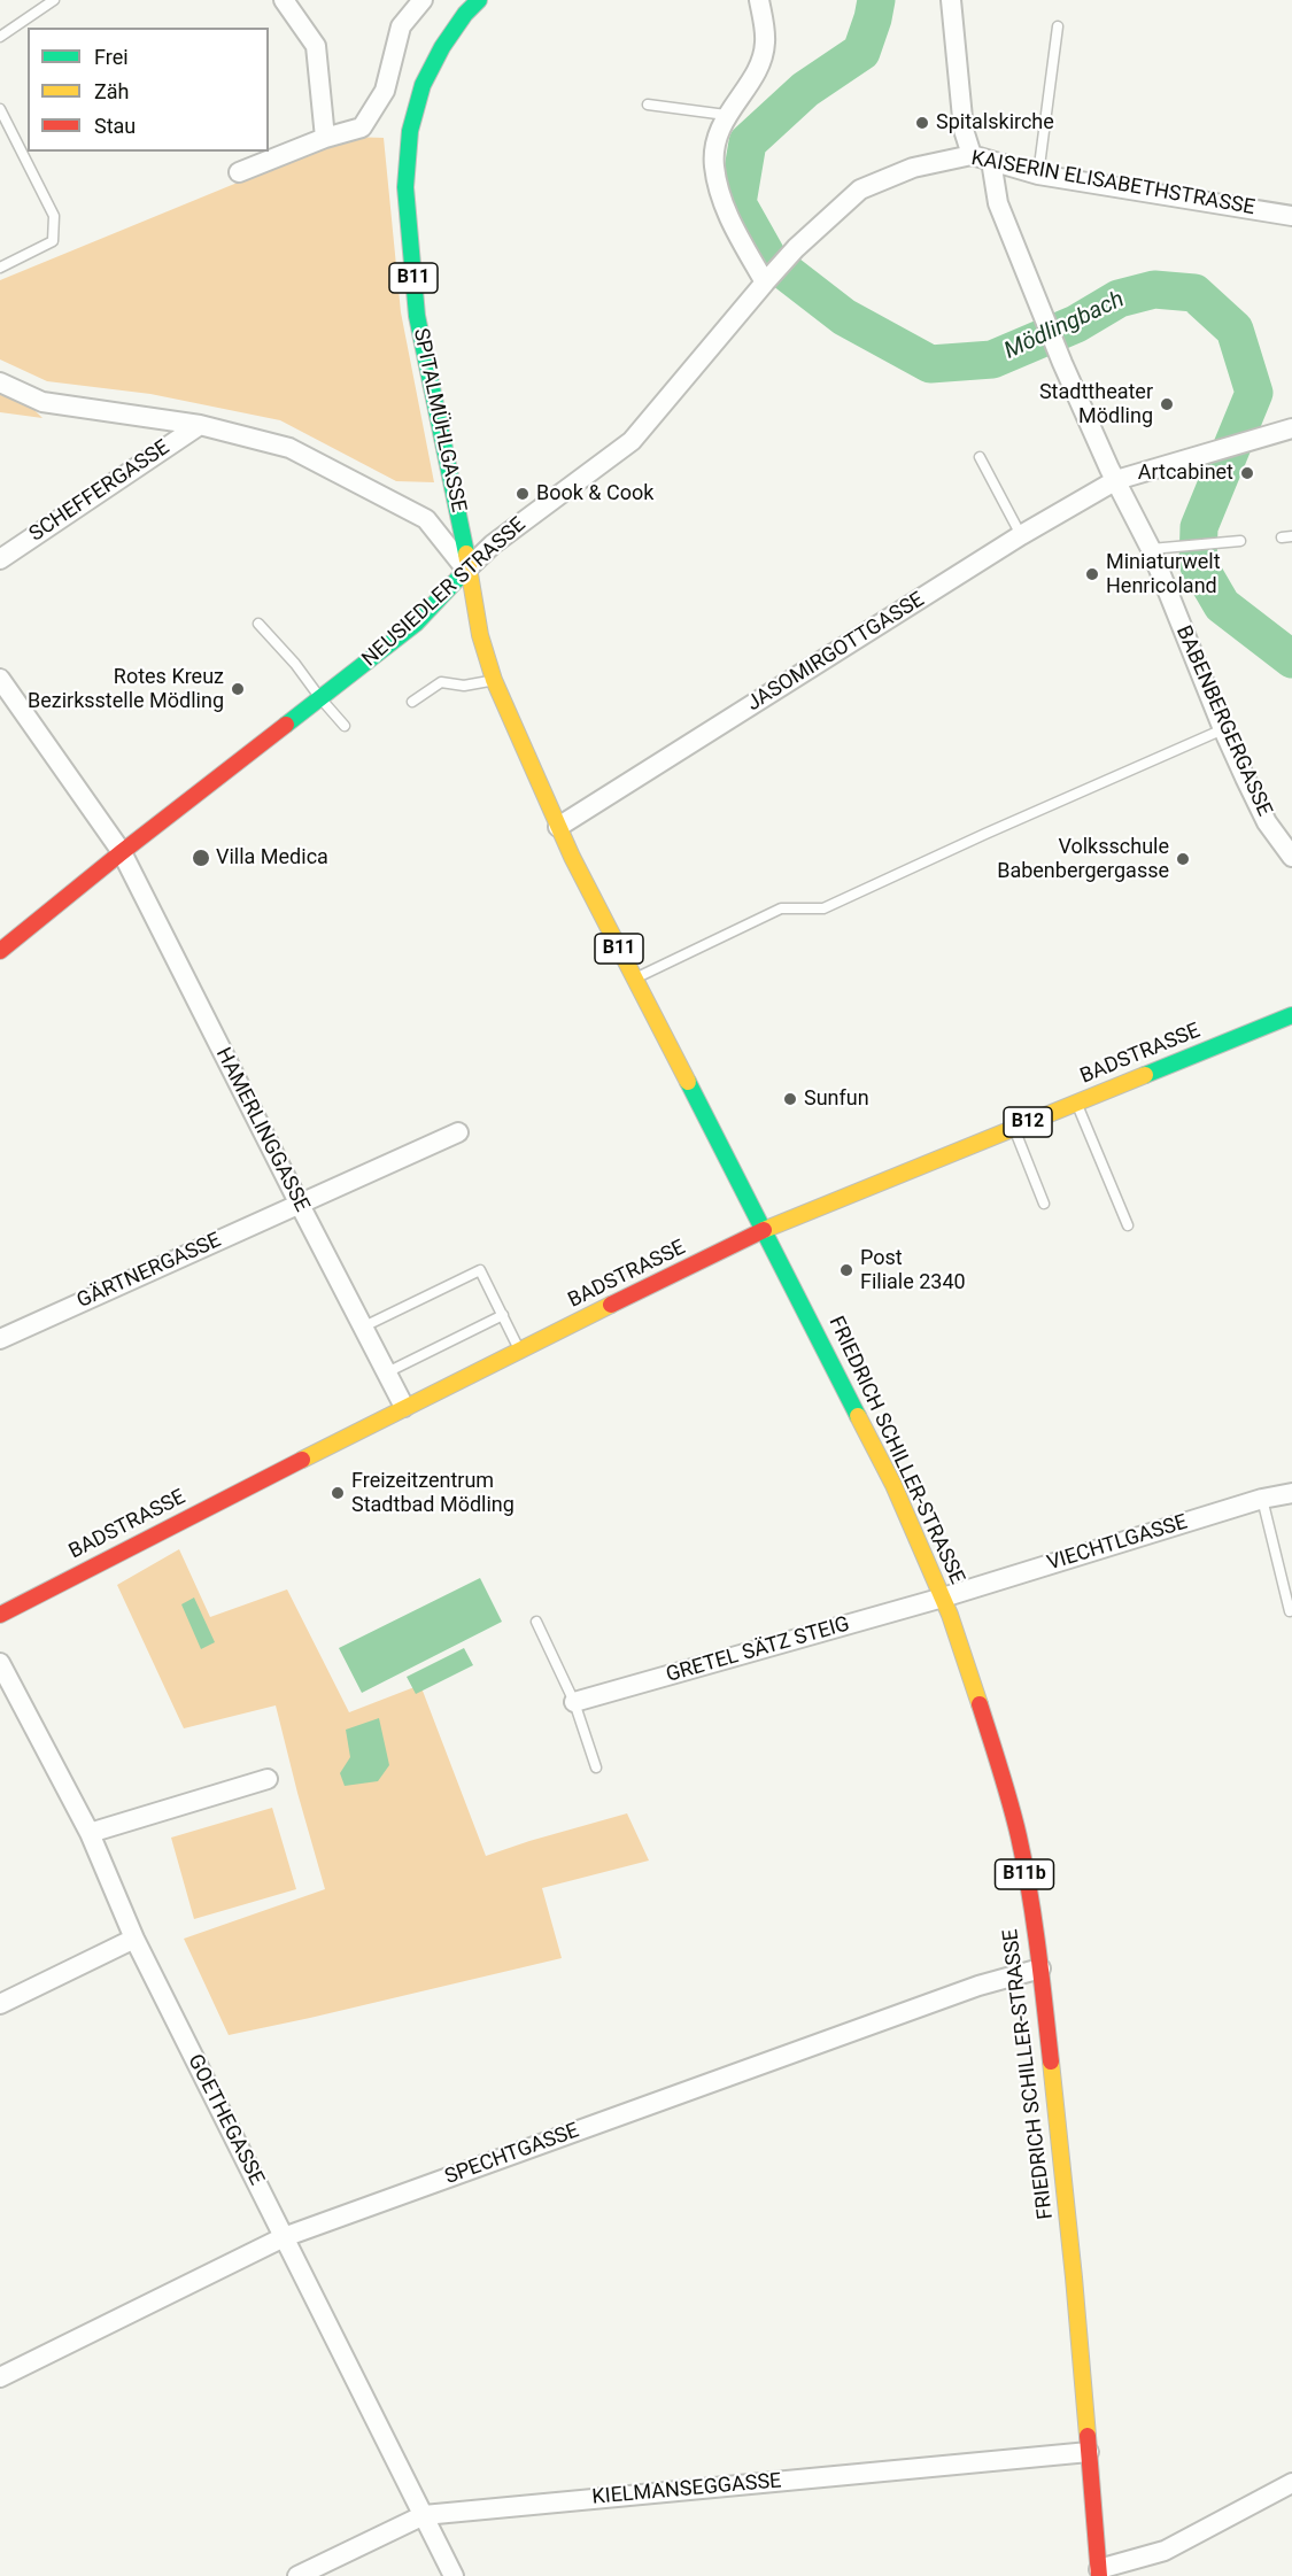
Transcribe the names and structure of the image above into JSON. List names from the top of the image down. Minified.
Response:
{"streets":{"main road":["B11","SPITALMÜHLGASSE","NEUSIEDLER STRASSE","BADSTRASSE","B12","FRIEDRICH SCHILLER-STRASSE","B11b"],"street":["KAISERIN ELISABETHSTRASSE","SCHEFFERGASSE","JASOMIRGOTTGASSE","BABENBERGERGASSE","HAMERLINGGASSE","GÄRTNERGASSE","VIECHTLGASSE","GRETEL SÄTZ STEIG","GOETHEGASSE","SPECHTGASSE","KIELMANSEGGASSE"]},"crossings":[["KAISERIN ELISABETHSTRASSE","NEUSIEDLER STRASSE"],["KAISERIN ELISABETHSTRASSE","BABENBERGERGASSE"],["SPITALMÜHLGASSE","NEUSIEDLER STRASSE"],["SPITALMÜHLGASSE","FRIEDRICH SCHILLER-STRASSE"],["NEUSIEDLER STRASSE","HAMERLINGGASSE"],["NEUSIEDLER STRASSE","FRIEDRICH SCHILLER-STRASSE"],["JASOMIRGOTTGASSE","BABENBERGERGASSE"],["JASOMIRGOTTGASSE","FRIEDRICH SCHILLER-STRASSE"],["BADSTRASSE","HAMERLINGGASSE"],["BADSTRASSE","FRIEDRICH SCHILLER-STRASSE"],["HAMERLINGGASSE","GÄRTNERGASSE"],["FRIEDRICH SCHILLER-STRASSE","VIECHTLGASSE"],["FRIEDRICH SCHILLER-STRASSE","GRETEL SÄTZ STEIG"],["FRIEDRICH SCHILLER-STRASSE","SPECHTGASSE"],["FRIEDRICH SCHILLER-STRASSE","KIELMANSEGGASSE"],["VIECHTLGASSE","GRETEL SÄTZ STEIG"],["GOETHEGASSE","SPECHTGASSE"],["GOETHEGASSE","KIELMANSEGGASSE"]],"water":["Mödlingbach"],"places":["Spitalskirche","Stadttheater Mödling","Artcabinet","Book & Cook","Miniaturwelt Henricoland","Rotes Kreuz Bezirksstelle Mödling","Villa Medica","Volksschule Babenbergergasse","Sunfun","Post Filiale 2340","Freizeitzentrum Stadtbad Mödling"],"legend":["Frei","Zäh","Stau"]}
